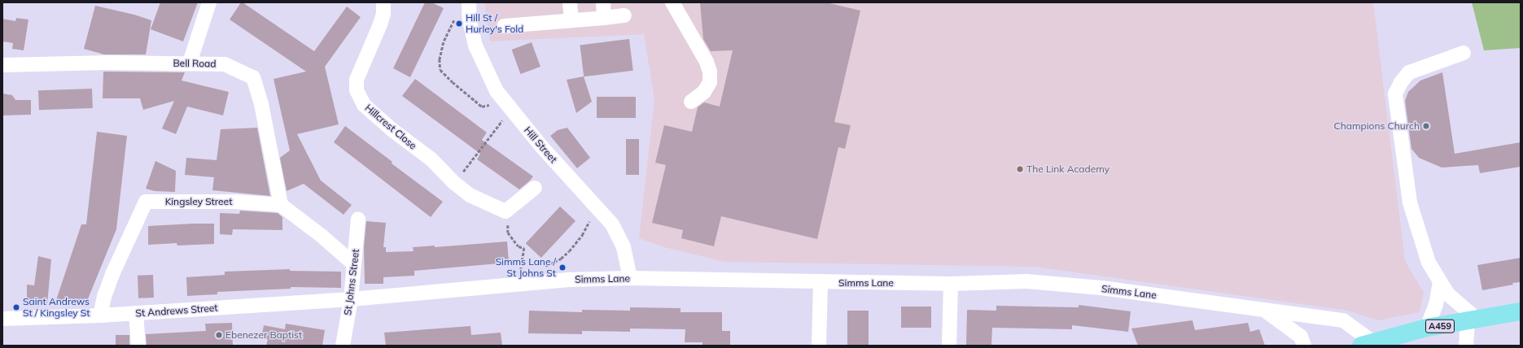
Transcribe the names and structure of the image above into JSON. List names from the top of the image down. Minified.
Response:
{"streets":{"main road":["A459"],"street":["Bell Road","Hillcrest Close","Hill Street","Kingsley Street","Simms Lane","St Johns Street","St Andrews Street"]},"crossings":[["Bell Road","Kingsley Street"],["Hill Street","Simms Lane"],["Kingsley Street","St Andrews Street"],["Simms Lane","St Johns Street"],["Simms Lane","St Andrews Street"],["Simms Lane","A459"],["St Johns Street","St Andrews Street"]],"places":["Hill St / Hurley's Fold","Champions Church","The Link Academy","Simms Lane / St Johns St","Saint Andrews St / Kingsley St","Ebenezer Baptist"]}
